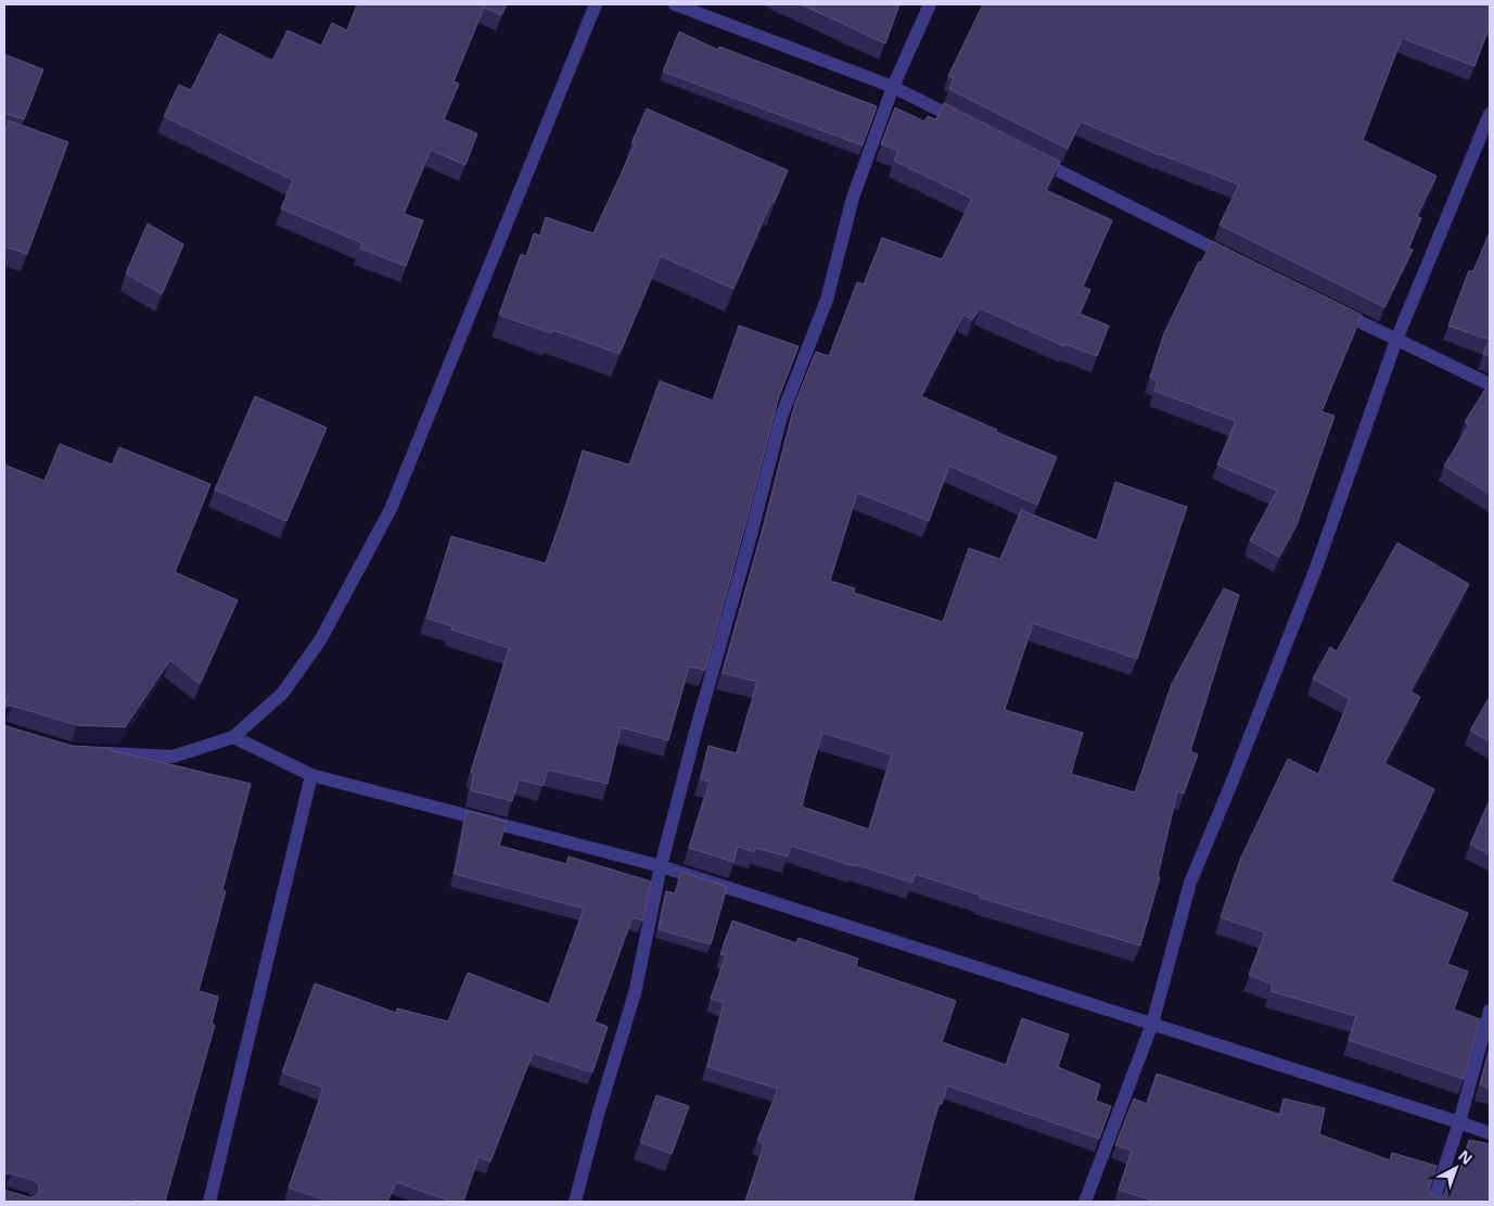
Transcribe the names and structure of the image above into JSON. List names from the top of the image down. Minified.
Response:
{"north":"top right"}
